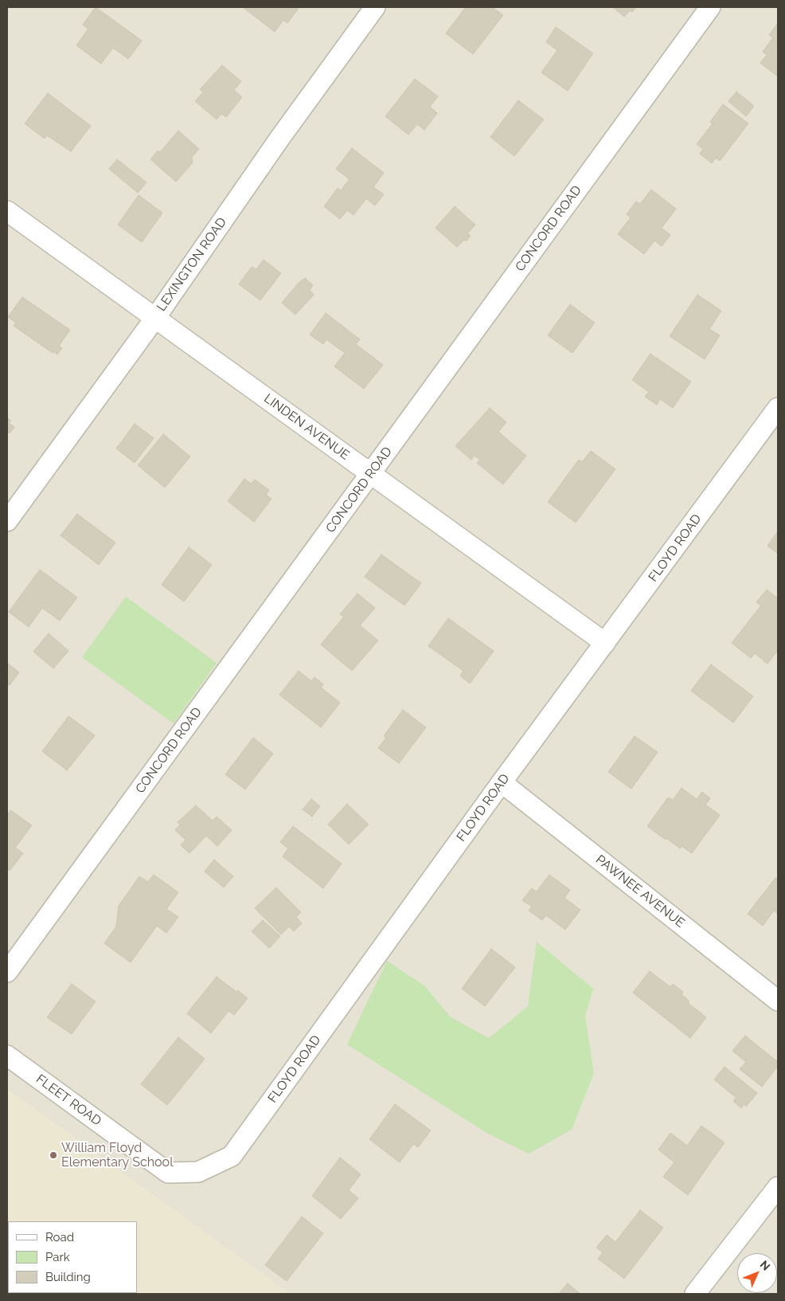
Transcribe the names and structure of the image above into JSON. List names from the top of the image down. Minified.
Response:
{"streets":{"street":["CONCORD ROAD","LEXINGTON ROAD","LINDEN AVENUE","FLOYD ROAD","PAWNEE AVENUE","FLEET ROAD"]},"crossings":[["CONCORD ROAD","LINDEN AVENUE"],["LEXINGTON ROAD","LINDEN AVENUE"],["LINDEN AVENUE","FLOYD ROAD"],["FLOYD ROAD","PAWNEE AVENUE"],["FLOYD ROAD","FLEET ROAD"]],"places":["William Floyd Elementary School"],"legend":["Road","Park","Building"],"north":"top right"}
